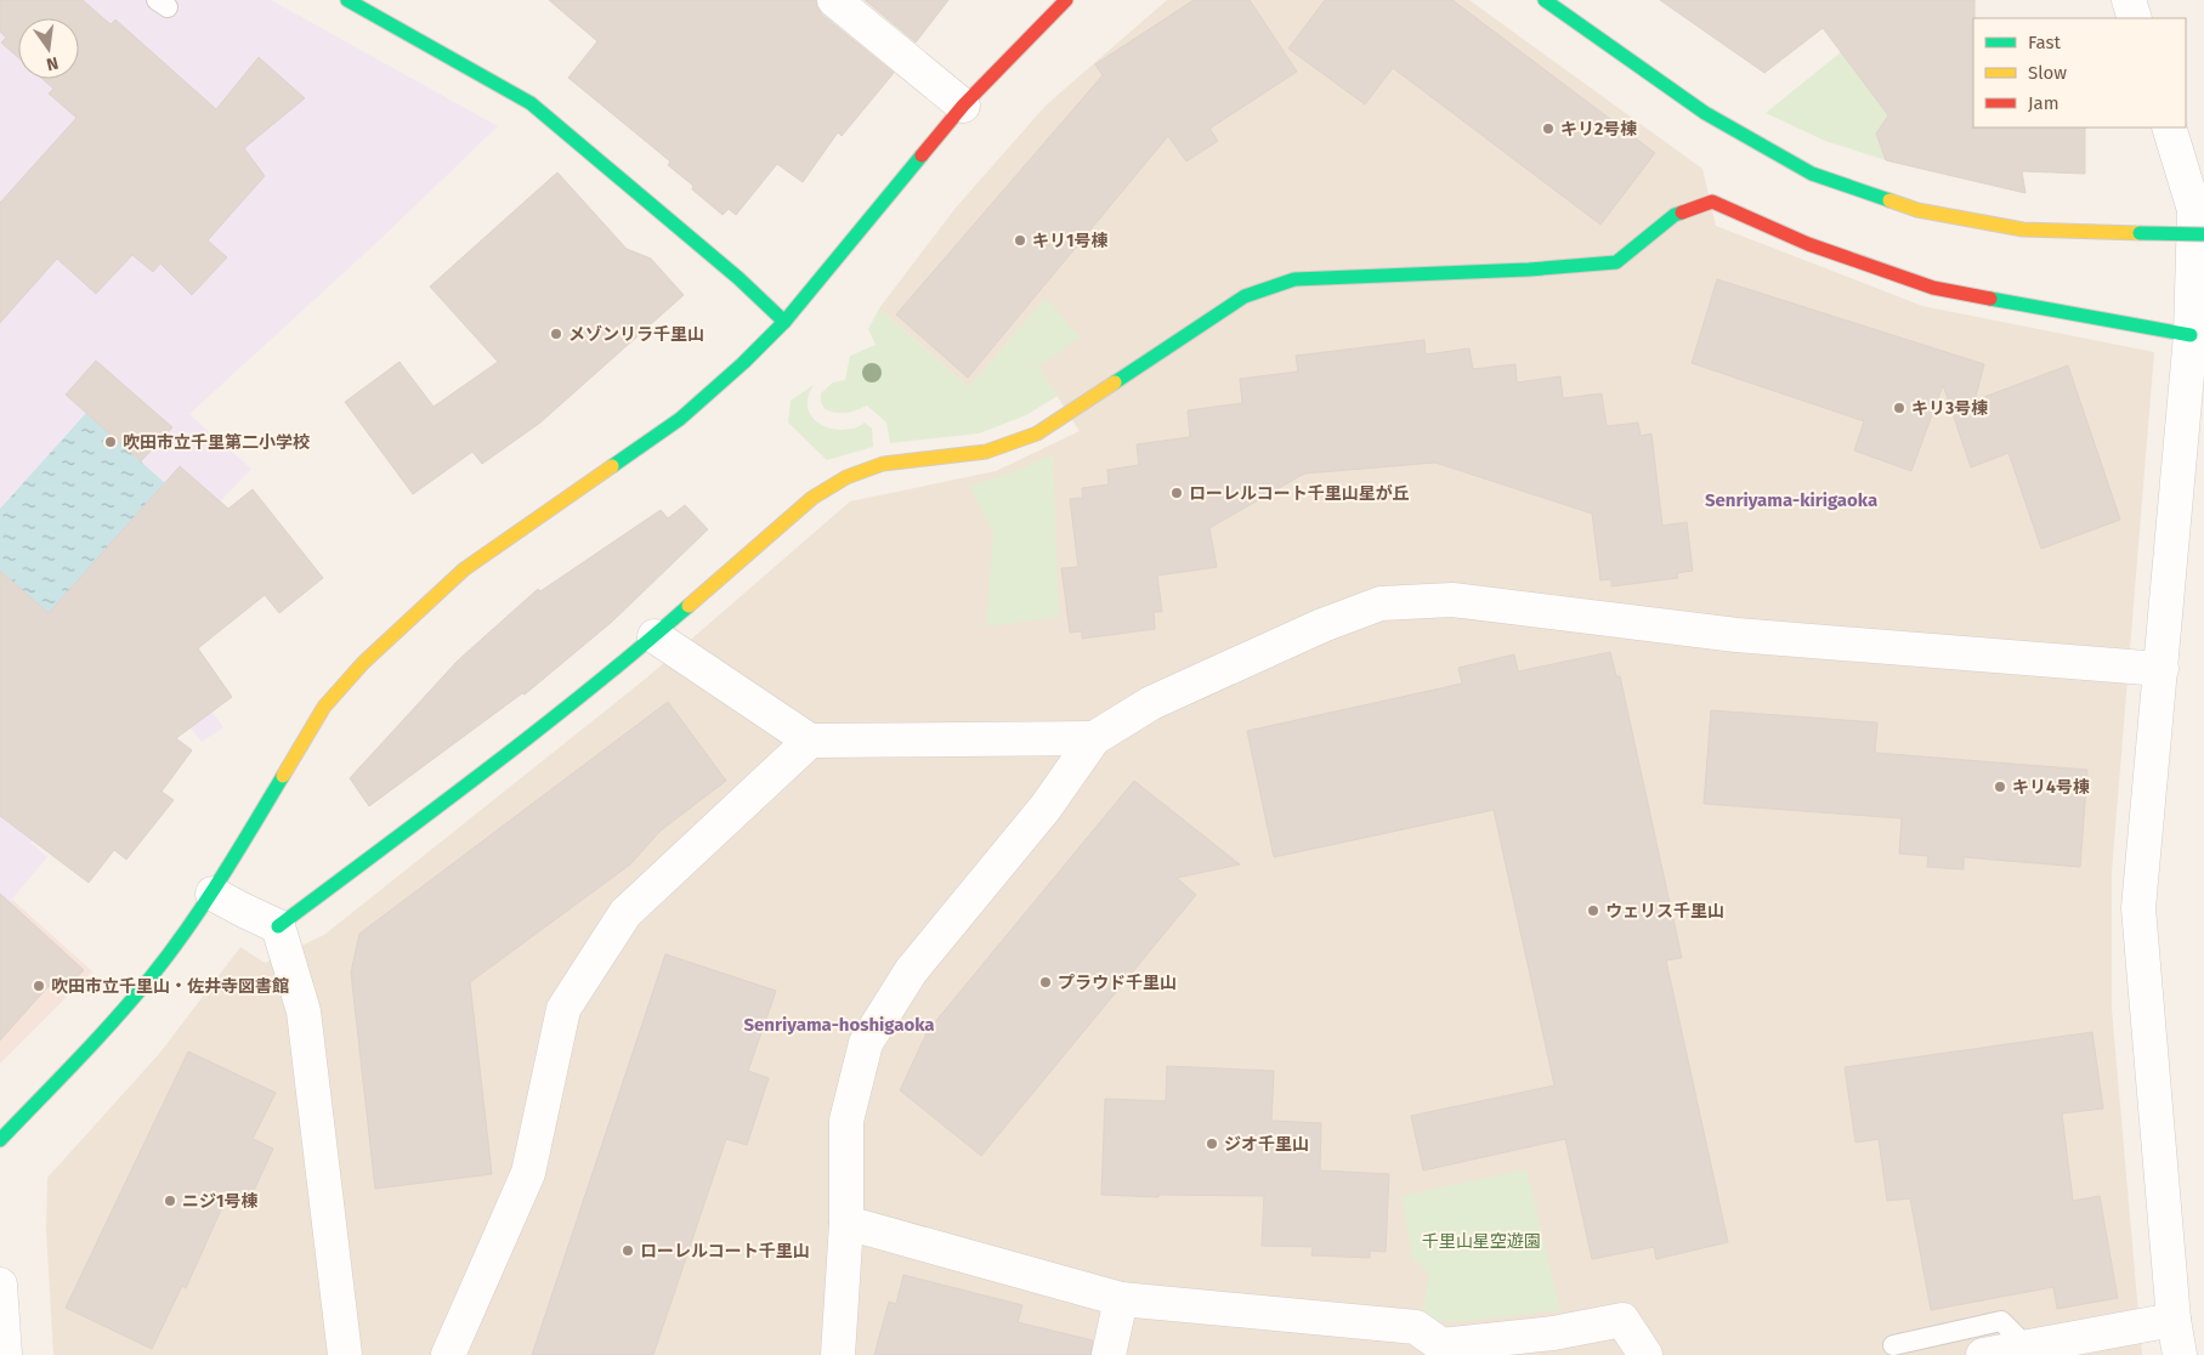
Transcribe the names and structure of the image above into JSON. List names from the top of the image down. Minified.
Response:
{"districts":["Senriyama-kirigaoka","Senriyama-hoshigaoka"],"parks":["千里山星空遊園"],"places":["キリ2号棟","キリ1号棟","メゾンリラ千里山","キリ3号棟","吹田市立千里第二小学校","ローレルコート千里山星が丘","キリ4号棟","ウェリス千里山","プラウド千里山","吹田市立千里山・佐井寺図書館","ジオ千里山","ニジ1号棟","ローレルコート千里山"],"legend":["Fast","Slow","Jam"],"north":"bottom"}
